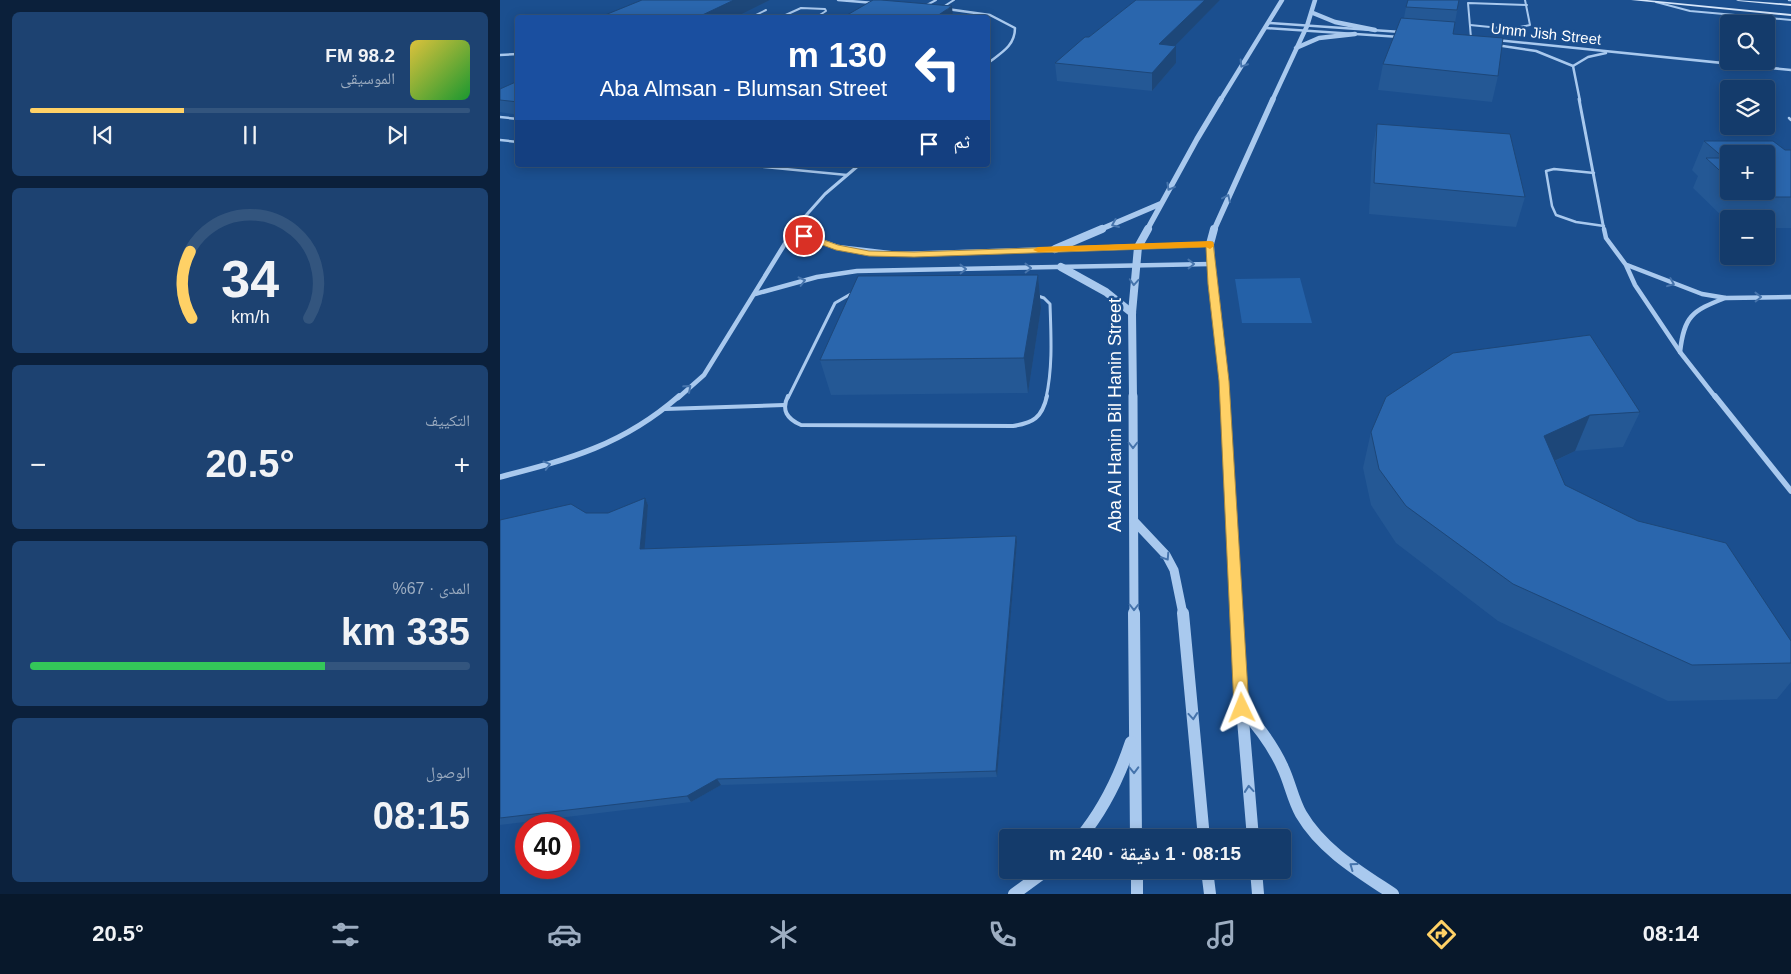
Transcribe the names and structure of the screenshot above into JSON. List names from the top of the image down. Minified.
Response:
{"streets":{"street":["Umm Jish Street","Aba Al Hanin Bil Hanin Street"]},"page":{"map_buttons":["+","−"],"turn":["130 m","Aba Almsan - Blumsan Street"],"song":["98.2 FM","الموسيقى"],"then":"ثم","tile":["التكييف",["المدى · 67%","335 km"],["الوصول","08:15"]],"heat":["−","20.5°","+"],"limit":"40","trip":"08:15 · 1 دقيقة · 240 m","tabs":["08:14","20.5°"],"gauge":["34","km/h"]}}
